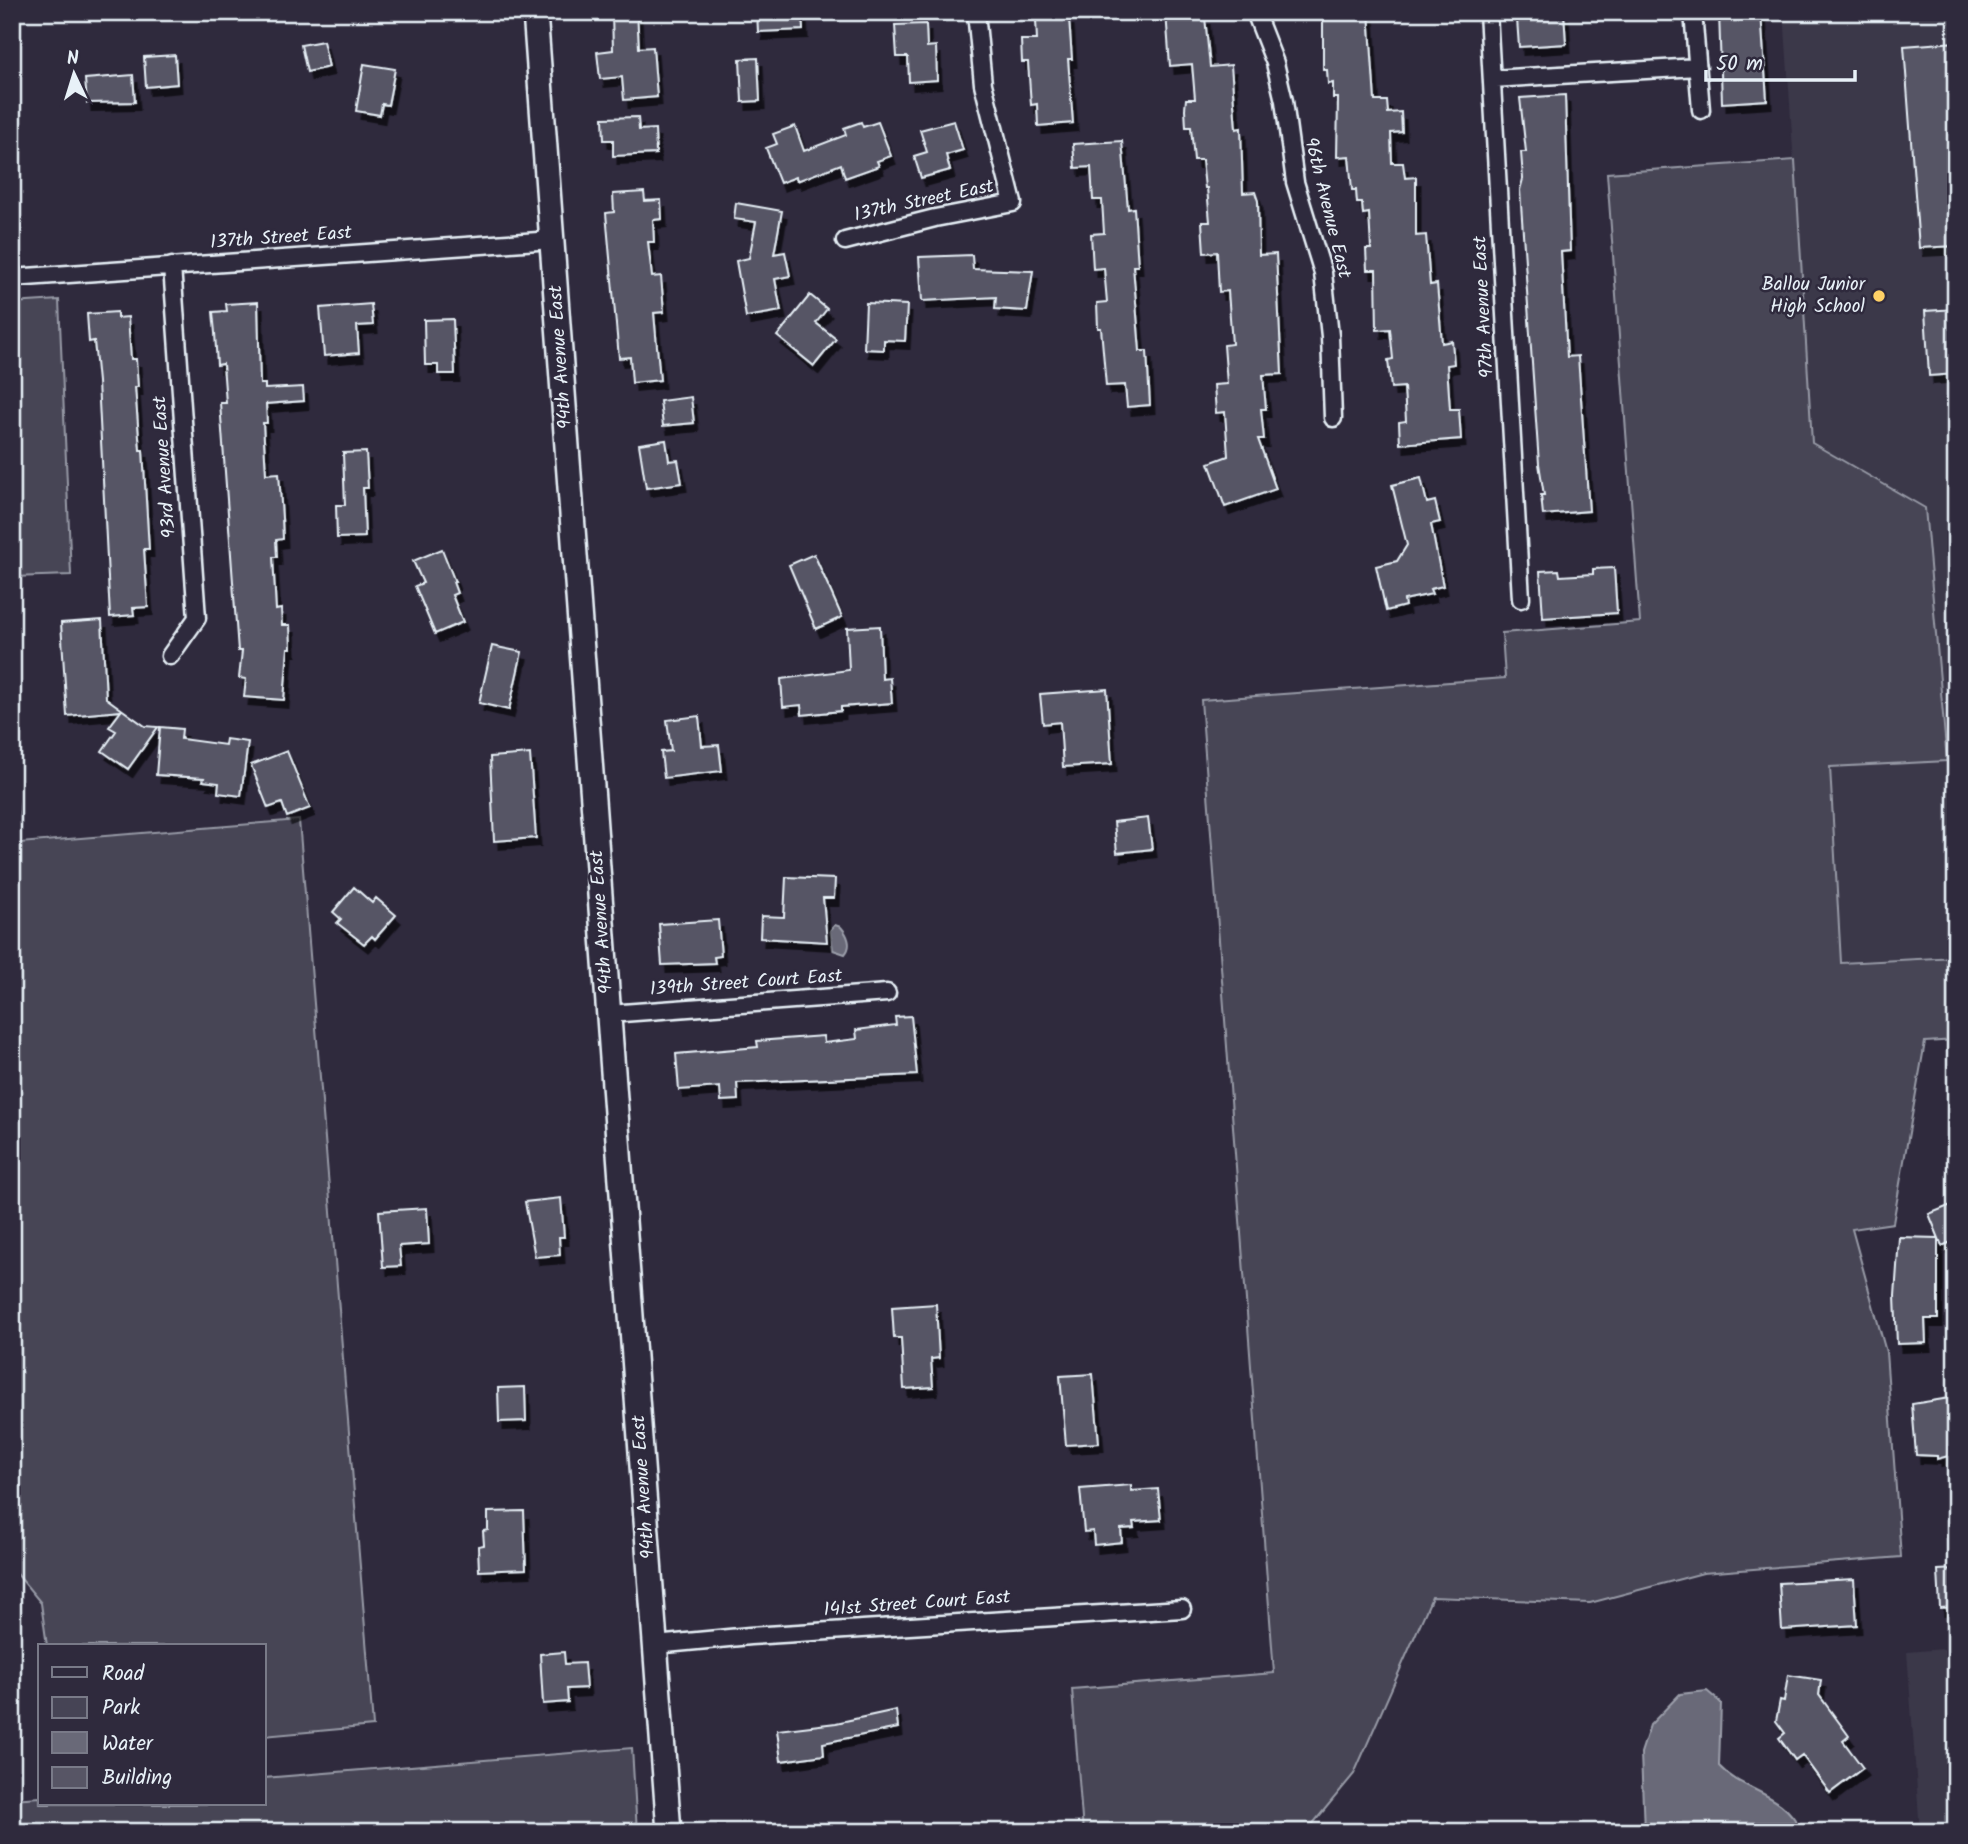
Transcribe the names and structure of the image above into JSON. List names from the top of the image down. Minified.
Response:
{"streets":{"main road":["94th Avenue East"],"street":["137th Street East","96th Avenue East","97th Avenue East","93rd Avenue East","139th Street Court East","141st Street Court East"]},"crossings":[["137th Street East","94th Avenue East"],["137th Street East","93rd Avenue East"],["94th Avenue East","139th Street Court East"],["94th Avenue East","141st Street Court East"]],"places":["Ballou Junior High School"],"legend":["Road","Park","Water","Building"],"scale_bar":"50 m","north":"top"}
